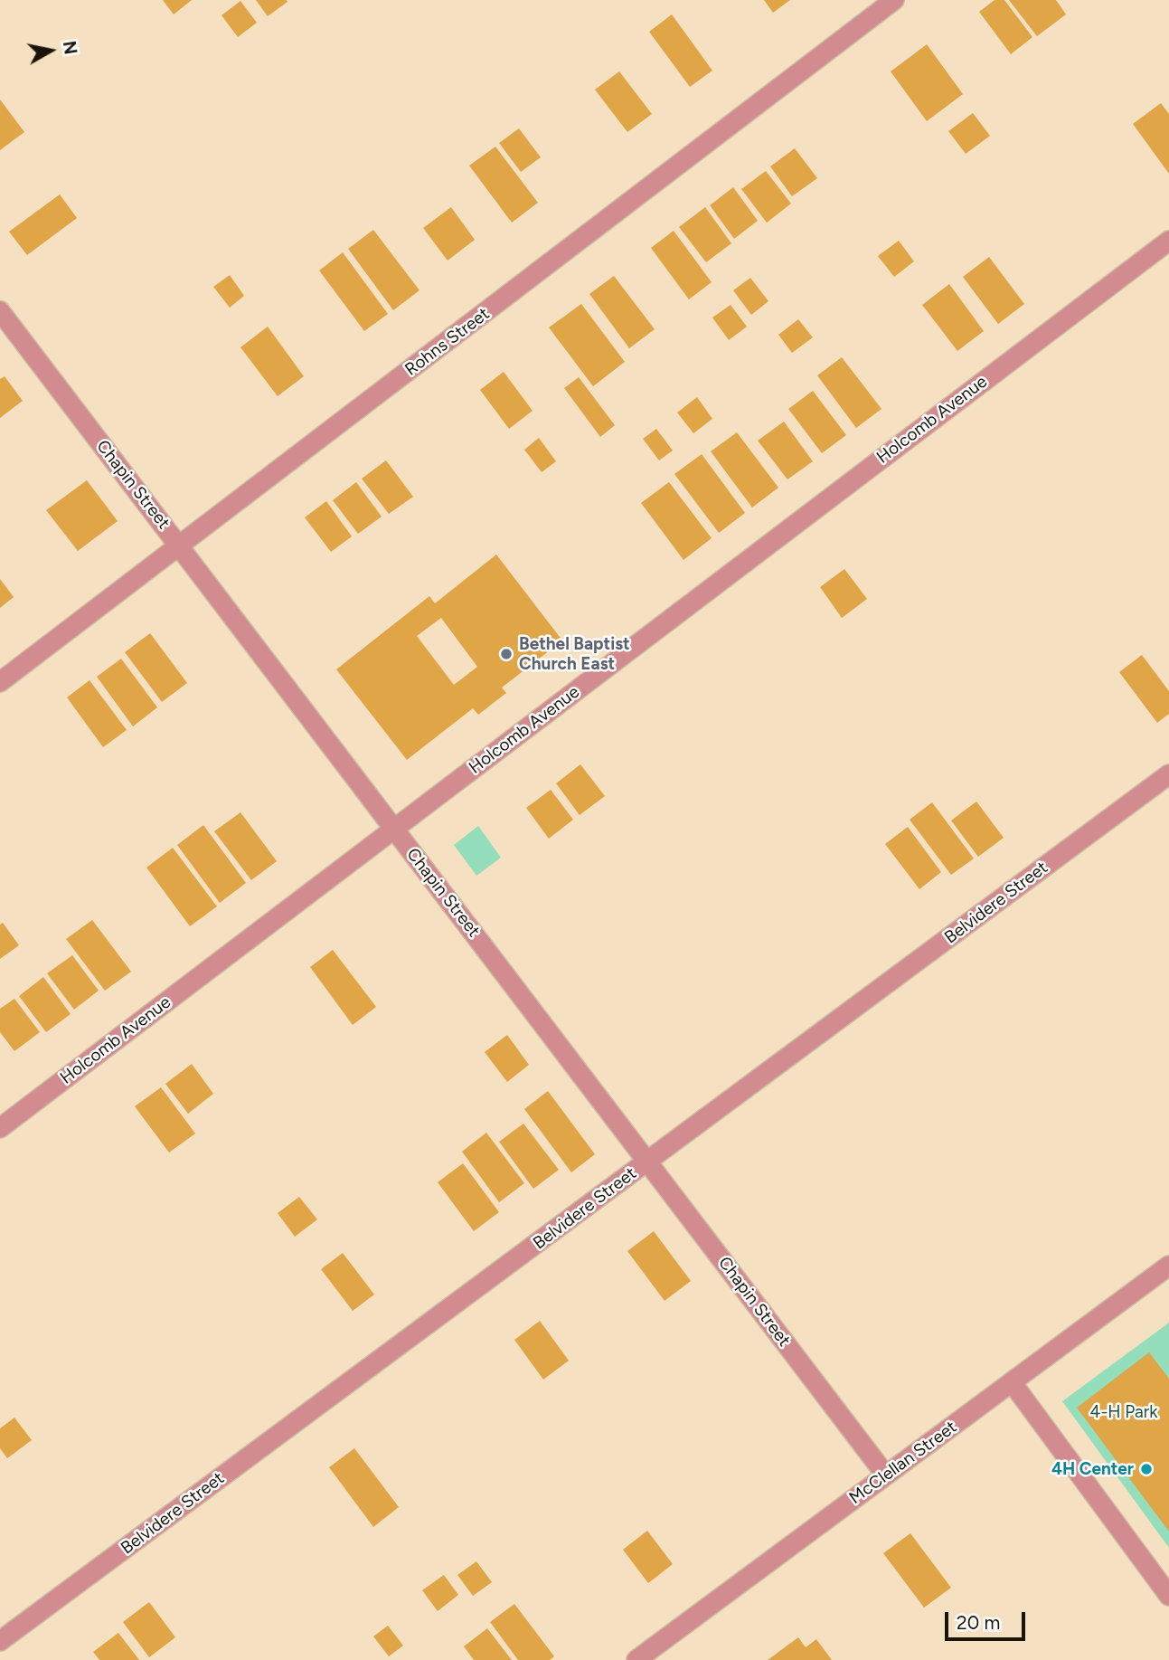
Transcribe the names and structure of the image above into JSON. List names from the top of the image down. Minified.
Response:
{"streets":{"street":["Rohns Street","Holcomb Avenue","Chapin Street","Belvidere Street","McClellan Street"]},"crossings":[["Rohns Street","Chapin Street"],["Holcomb Avenue","Chapin Street"],["Chapin Street","Belvidere Street"],["Chapin Street","McClellan Street"]],"parks":["4-H Park"],"places":["Bethel Baptist Church East","4H Center"],"scale_bar":"20 m","north":"right"}
